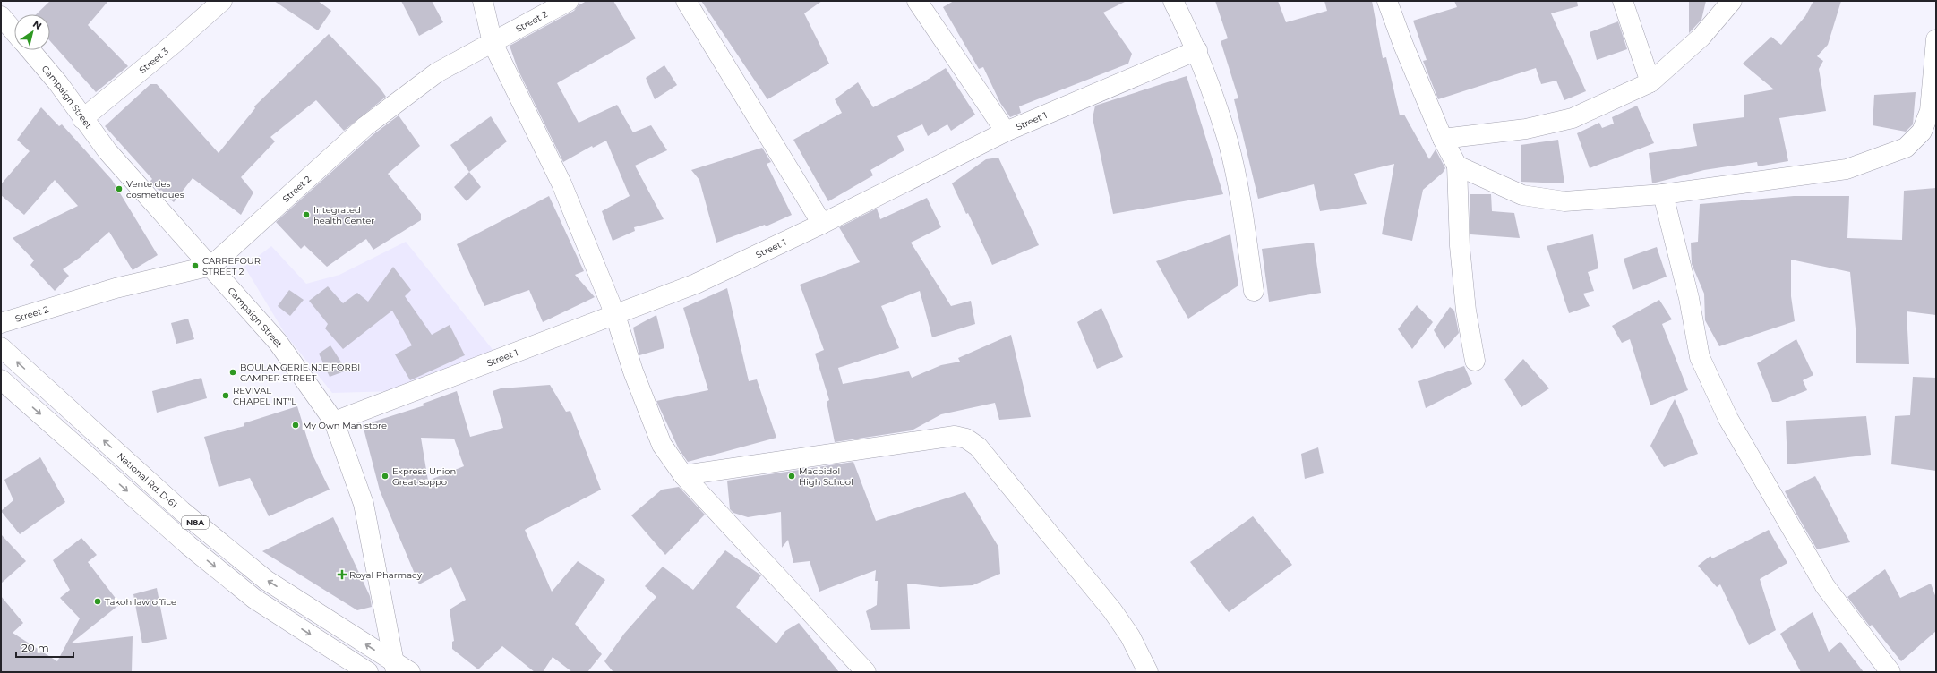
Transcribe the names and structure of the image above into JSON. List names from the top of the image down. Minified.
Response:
{"streets":{"main road":["Street 2","Street 3","Campaign Street","Street 1","National Rd. D-61","N8A"]},"crossings":[["Street 2","Campaign Street"],["Street 3","Campaign Street"],["Campaign Street","Street 1"],["Campaign Street","National Rd. D-61"]],"places":{"other":["Vente des cosmetiques","Integrated health Center","CARREFOUR STREET 2","BOULANGERIE NJEIFORBI CAMPER STREET","REVIVAL CHAPEL INT\"L","My Own Man store","Express Union Great soppo","Macbidol High School","Takoh law office"],"health":["Royal Pharmacy"]},"scale_bar":"20 m","north":"top right"}
